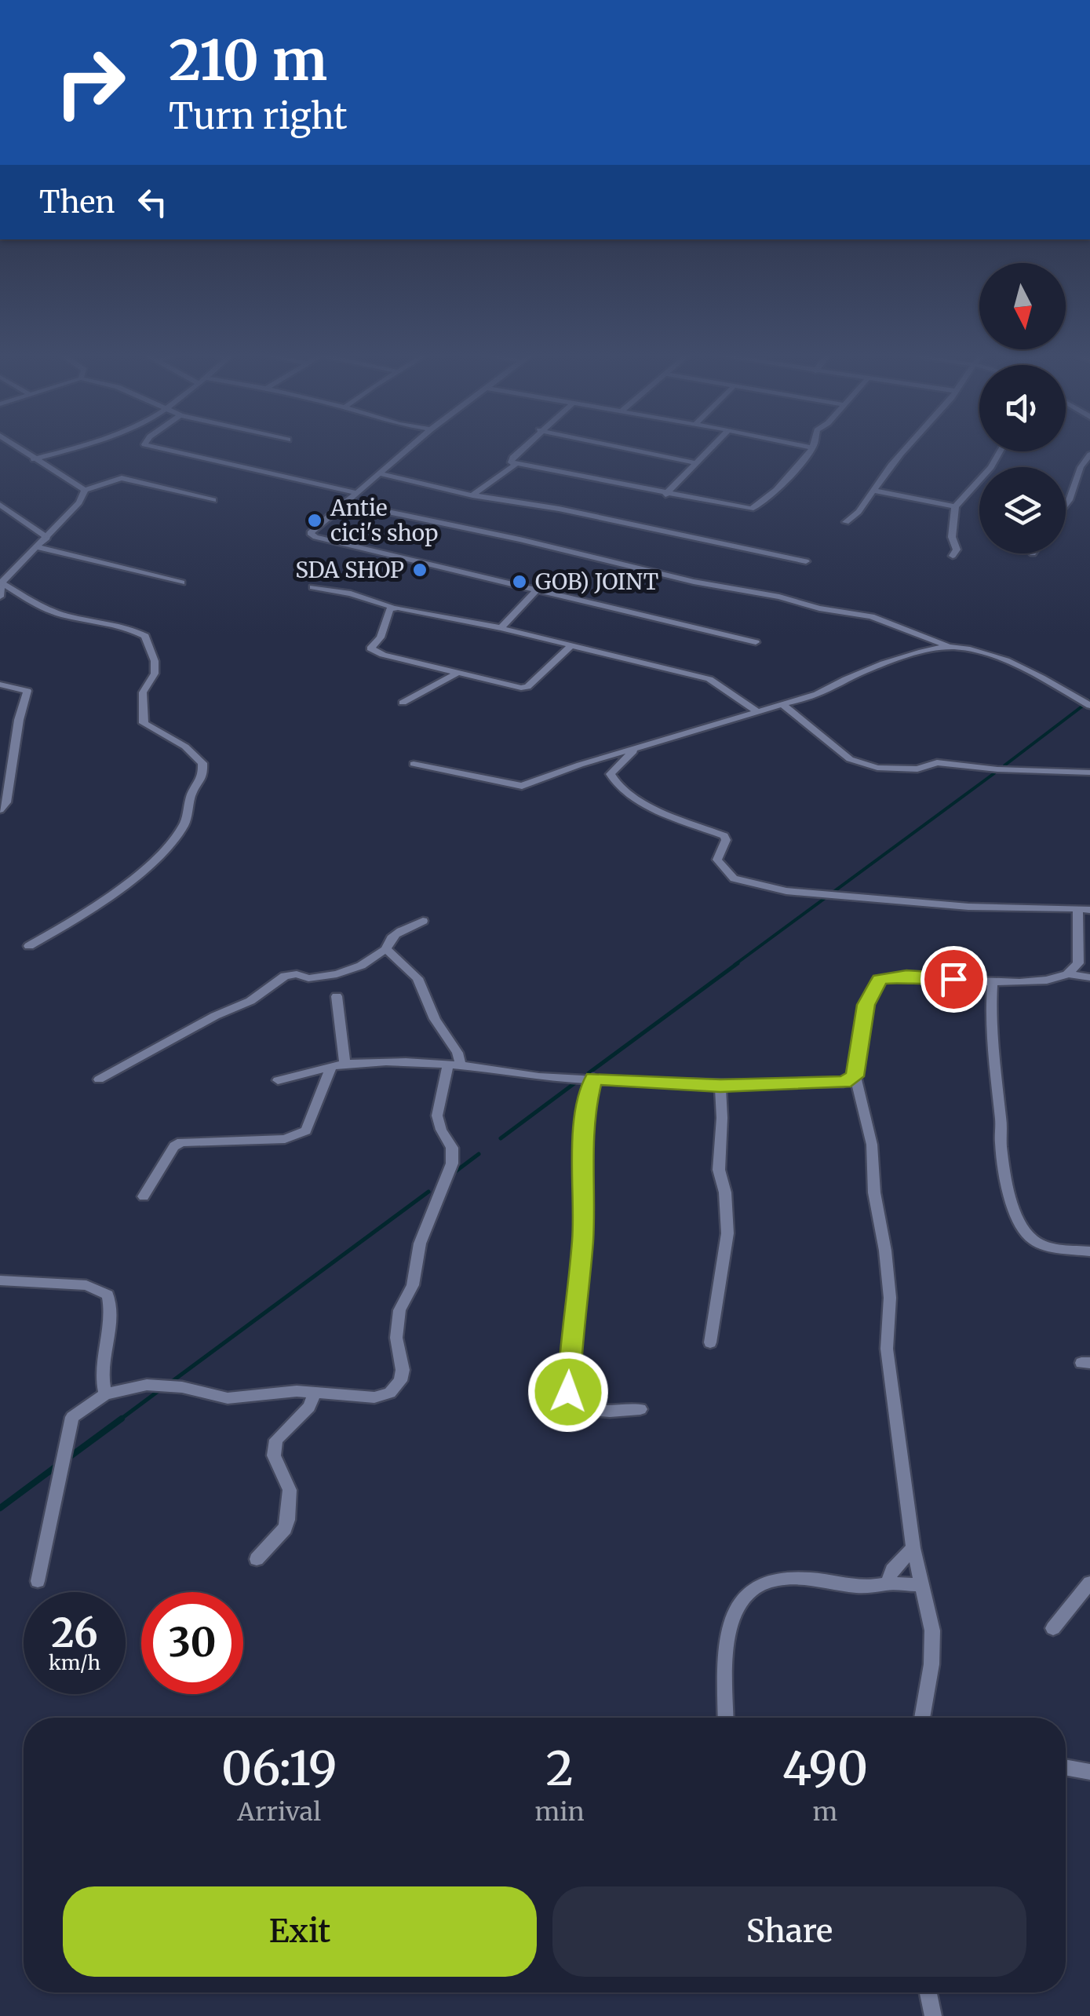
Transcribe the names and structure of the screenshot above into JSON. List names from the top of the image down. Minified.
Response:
{"places":["Antie cici's shop","SDA SHOP","GOB) JOINT"],"north":"bottom","page":{"turn":["210 m","Turn right"],"then":"Then","speed":"26 km/h","limit":"30","eta":["06:19","Arrival","2","min","490","m"],"buttons":["Exit","Share"]}}
